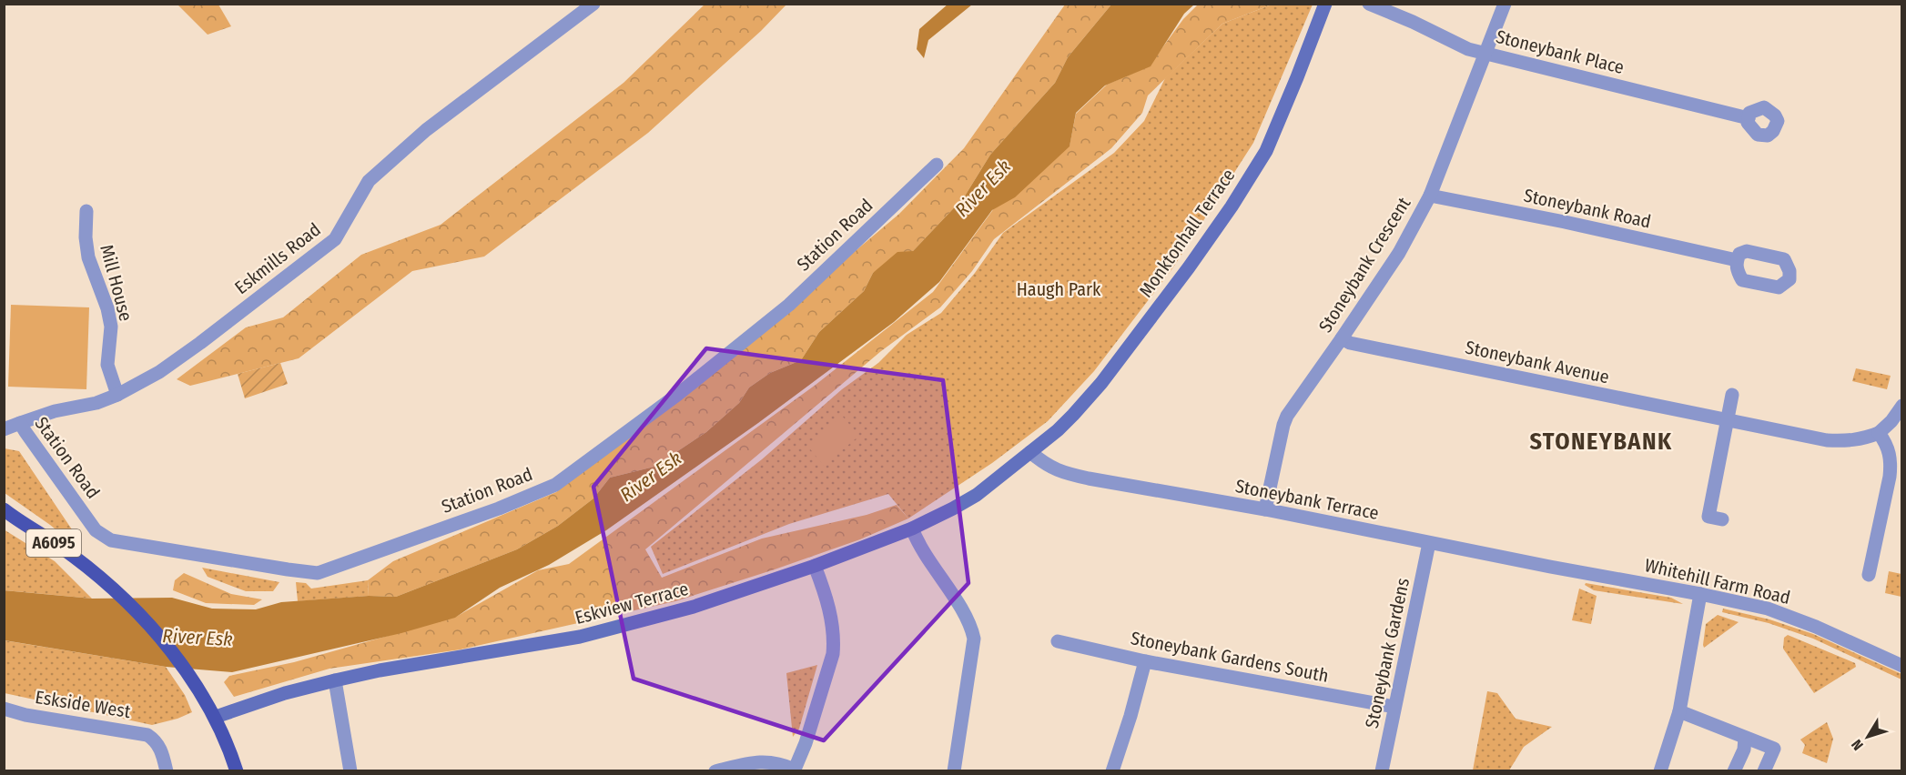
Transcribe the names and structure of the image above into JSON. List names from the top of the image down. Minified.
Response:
{"streets":{"main road":["Monktonhall Terrace","A6095","Eskview Terrace"],"street":["Stoneybank Place","Stoneybank Road","Station Road","Eskmills Road","Stoneybank Crescent","Mill House","Stoneybank Avenue","Stoneybank Terrace","Whitehill Farm Road","Stoneybank Gardens","Stoneybank Gardens South","Eskside West"]},"crossings":[["Stoneybank Place","Stoneybank Crescent"],["Stoneybank Road","Stoneybank Crescent"],["Monktonhall Terrace","Stoneybank Terrace"],["Monktonhall Terrace","Eskview Terrace"],["Station Road","Eskmills Road"],["Eskmills Road","Mill House"],["Stoneybank Crescent","Stoneybank Avenue"],["Stoneybank Crescent","Stoneybank Terrace"],["Stoneybank Terrace","Whitehill Farm Road"],["Stoneybank Terrace","Eskview Terrace"],["Stoneybank Terrace","Stoneybank Gardens"],["A6095","Eskview Terrace"],["Stoneybank Gardens","Stoneybank Gardens South"]],"districts":["STONEYBANK"],"water":["River Esk"],"parks":["Haugh Park"],"north":"bottom left"}
